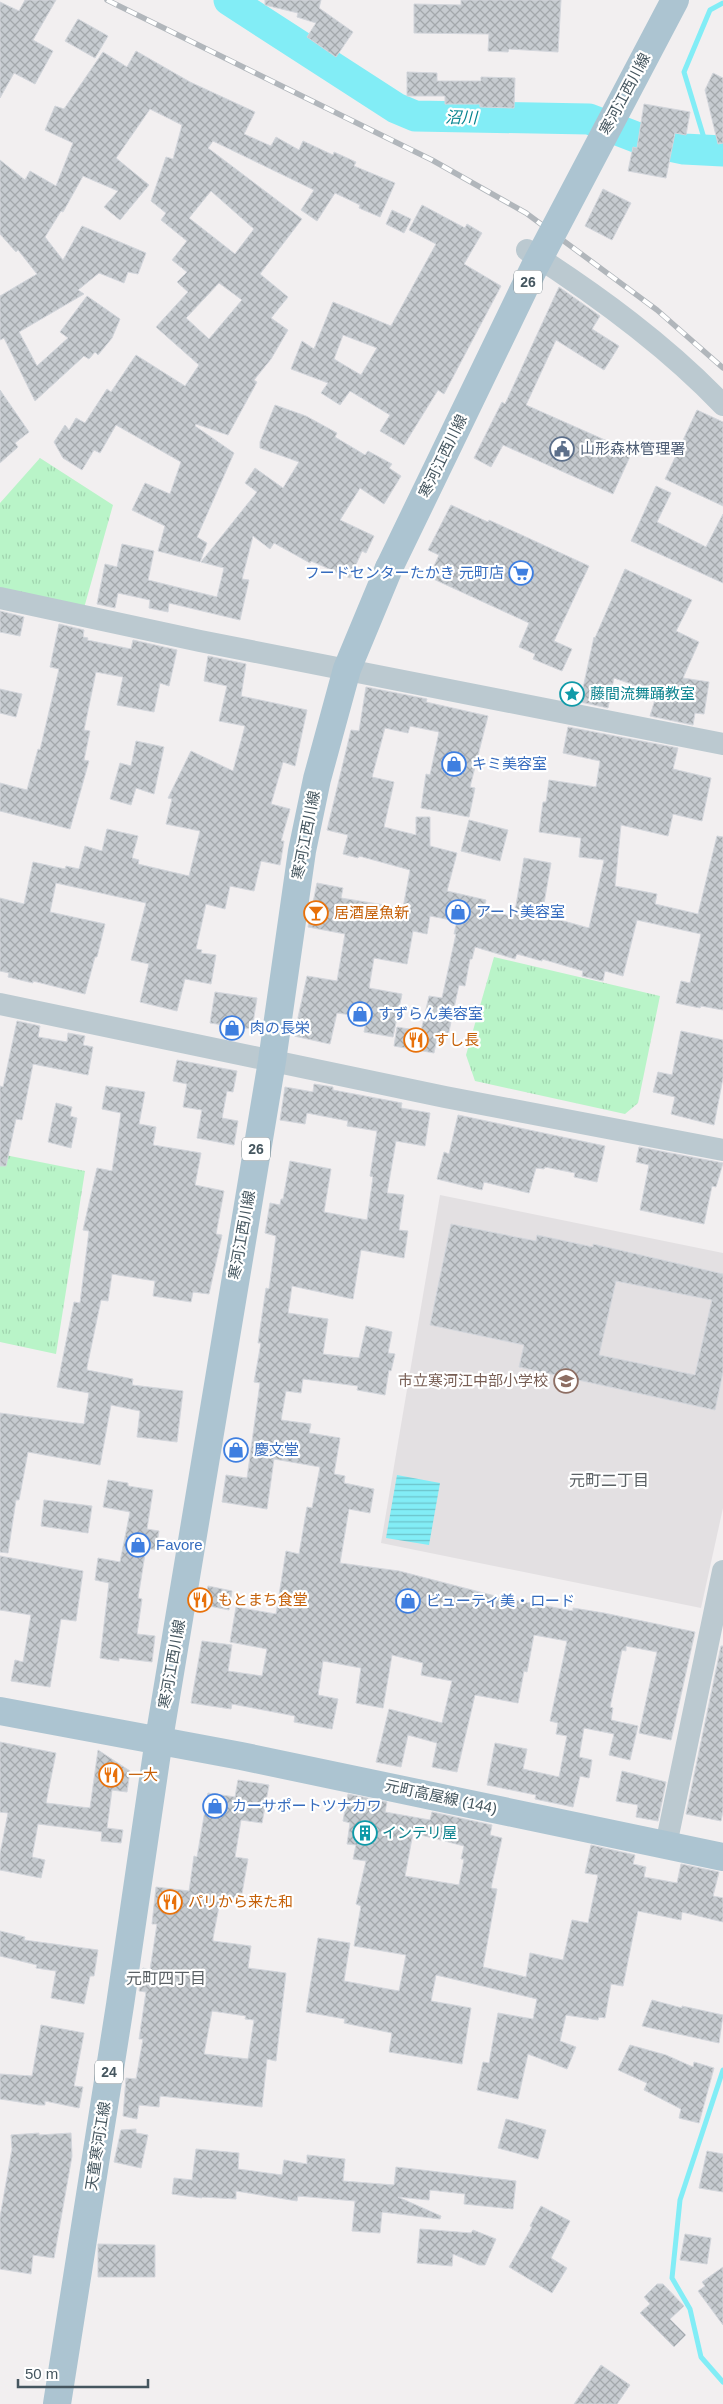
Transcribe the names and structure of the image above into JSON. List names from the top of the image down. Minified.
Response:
{"streets":{"main road":["寒河江西川線","26","元町高屋線 (144)","24","天童寒河江線"]},"crossings":[["寒河江西川線","元町高屋線 (144)"],["寒河江西川線","天童寒河江線"],["元町高屋線 (144)","天童寒河江線"]],"districts":["元町二丁目","元町四丁目"],"water":["沼川"],"places":{"public building":["山形森林管理署"],"supermarket":["フードセンターたかき 元町店"],"place":["藤間流舞踊教室"],"shop":["キミ美容室","アート美容室","すずらん美容室","肉の長栄","慶文堂","Favore","ビューティ美・ロード","カーサポートツナカワ"],"bar":["居酒屋魚新"],"restaurant":["すし長","もとまち食堂","一大","パリから来た和"],"school or university":["市立寒河江中部小学校"],"building":["インテリ屋"]},"scale_bar":"50 m"}
